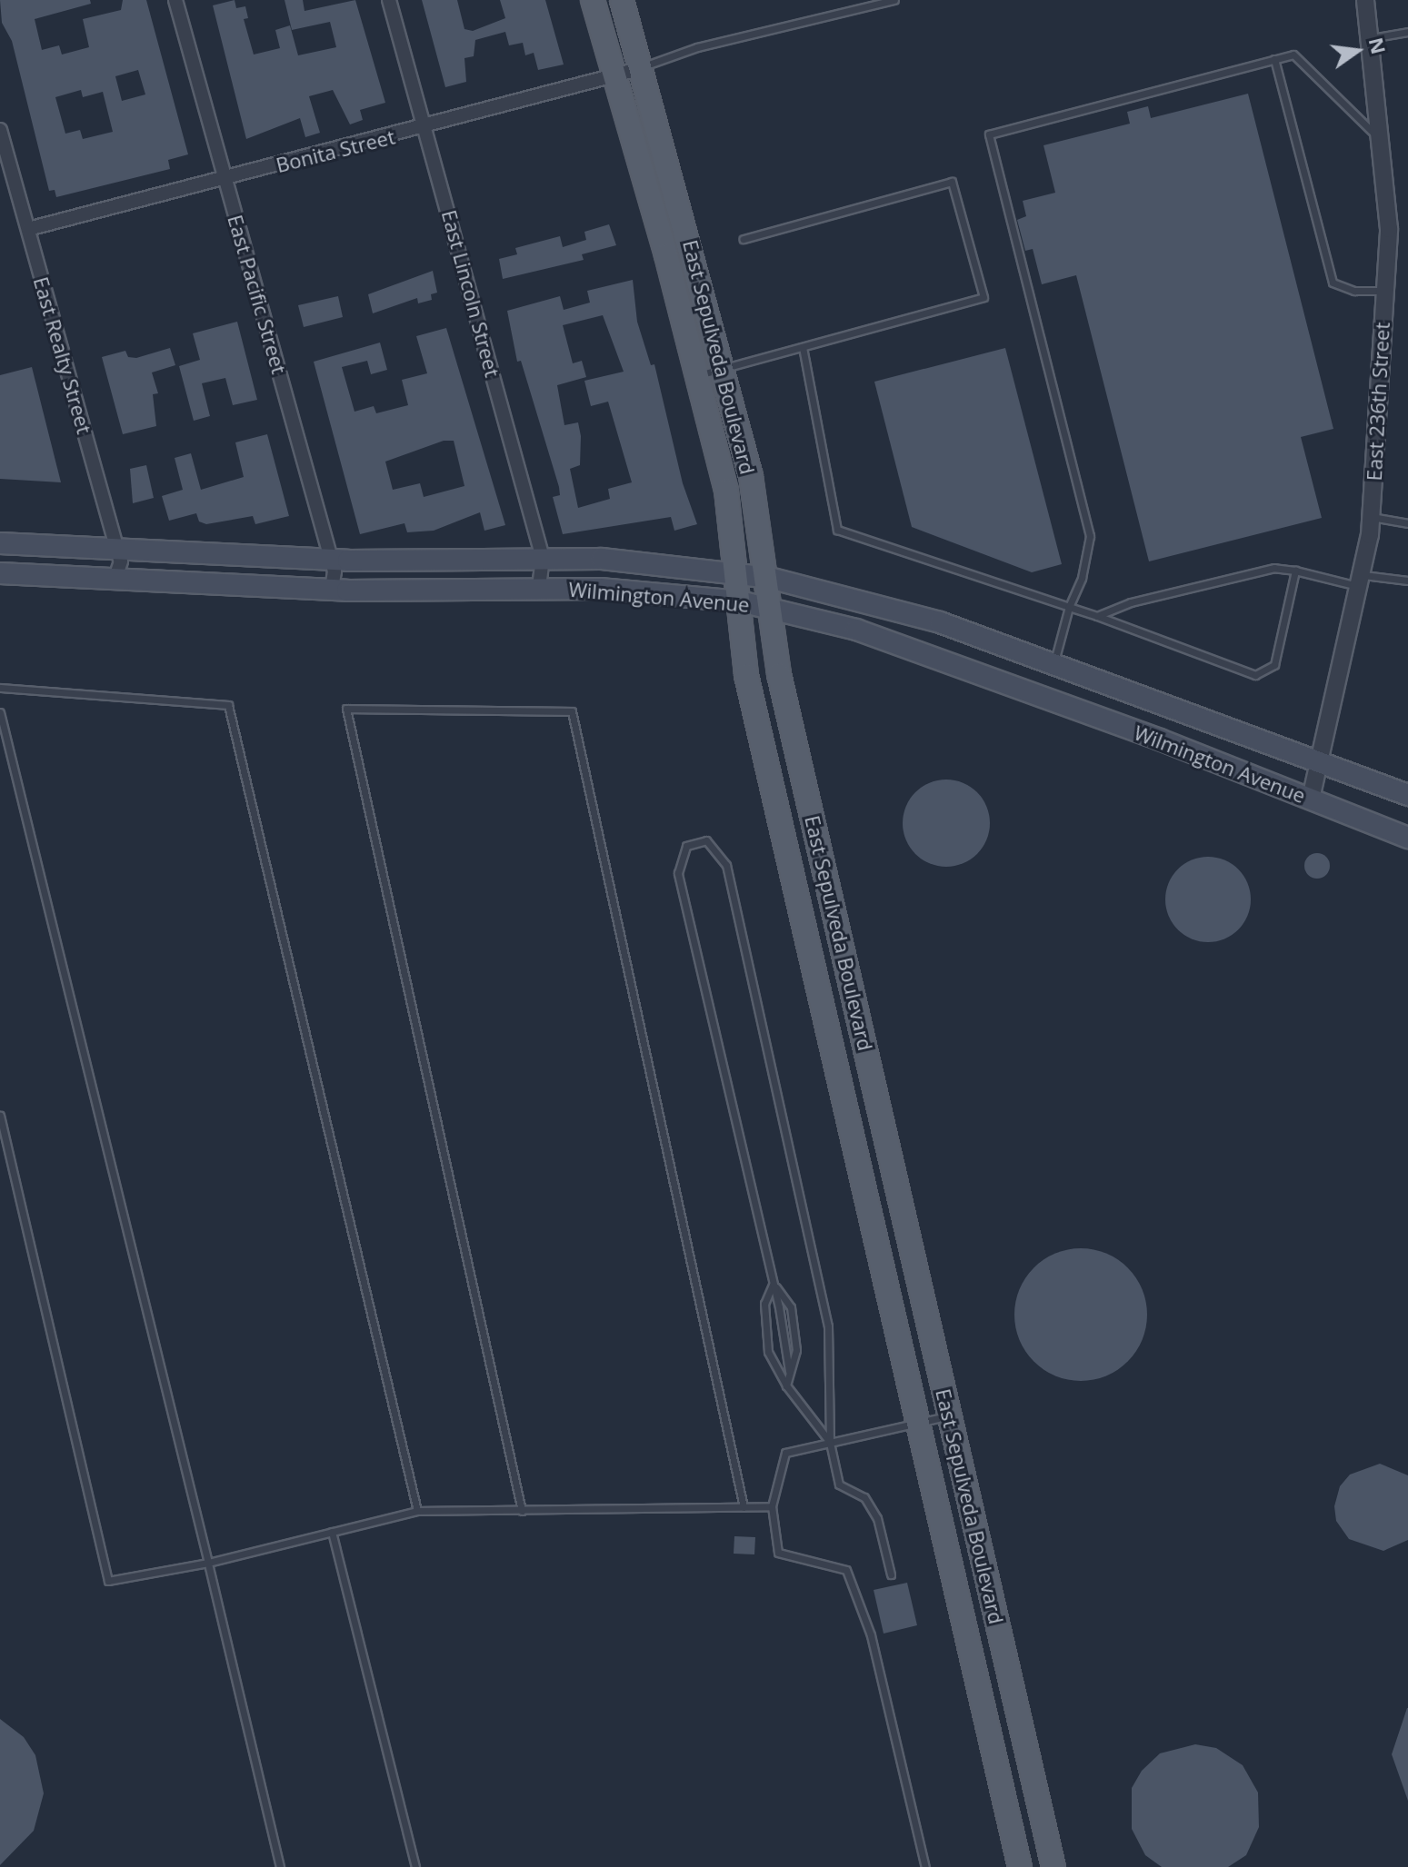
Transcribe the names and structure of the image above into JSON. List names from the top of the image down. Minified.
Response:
{"streets":{"main road":["East Sepulveda Boulevard","Wilmington Avenue"],"street":["Bonita Street","East Lincoln Street","East Pacific Street","East Realty Street","East 236th Street"]},"crossings":[["Bonita Street","East Lincoln Street"],["Bonita Street","East Pacific Street"],["Bonita Street","East Realty Street"],["Bonita Street","East Sepulveda Boulevard"],["East Lincoln Street","Wilmington Avenue"],["East Pacific Street","Wilmington Avenue"],["East Realty Street","Wilmington Avenue"],["East Sepulveda Boulevard","Wilmington Avenue"],["East 236th Street","Wilmington Avenue"]],"north":"right"}
